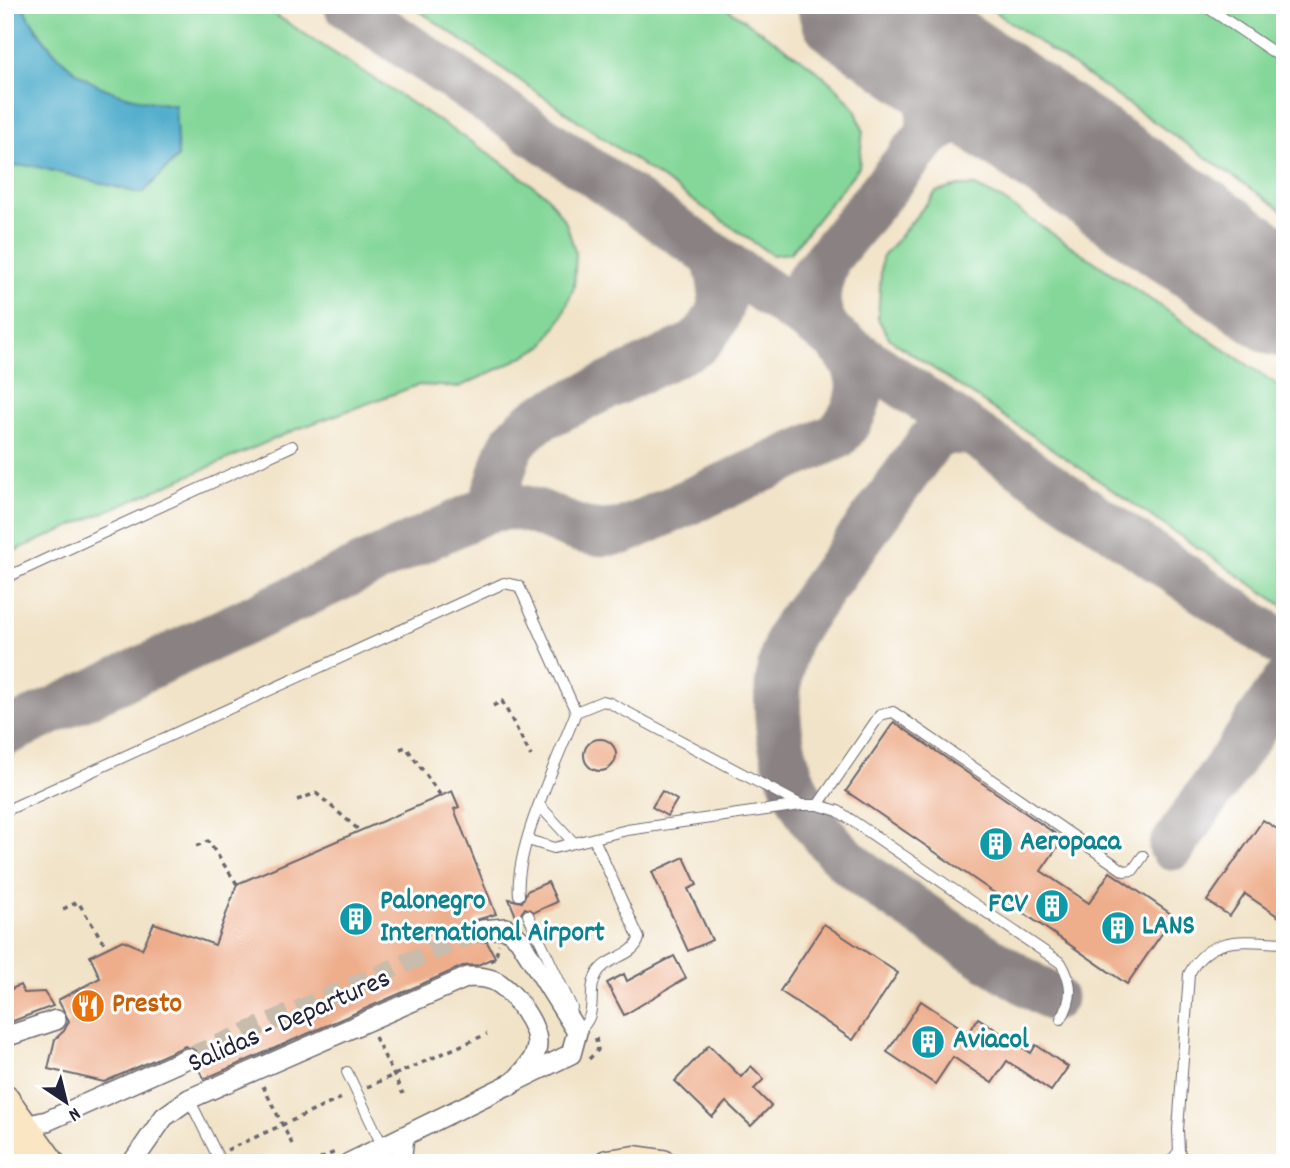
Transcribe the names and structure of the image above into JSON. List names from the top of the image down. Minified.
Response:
{"streets":{"street":["Salidas - Departures"]},"places":{"building":["Aeropaca","FCV","Palonegro International Airport","LANS","Aviacol"],"restaurant":["Presto"]},"north":"bottom right"}
